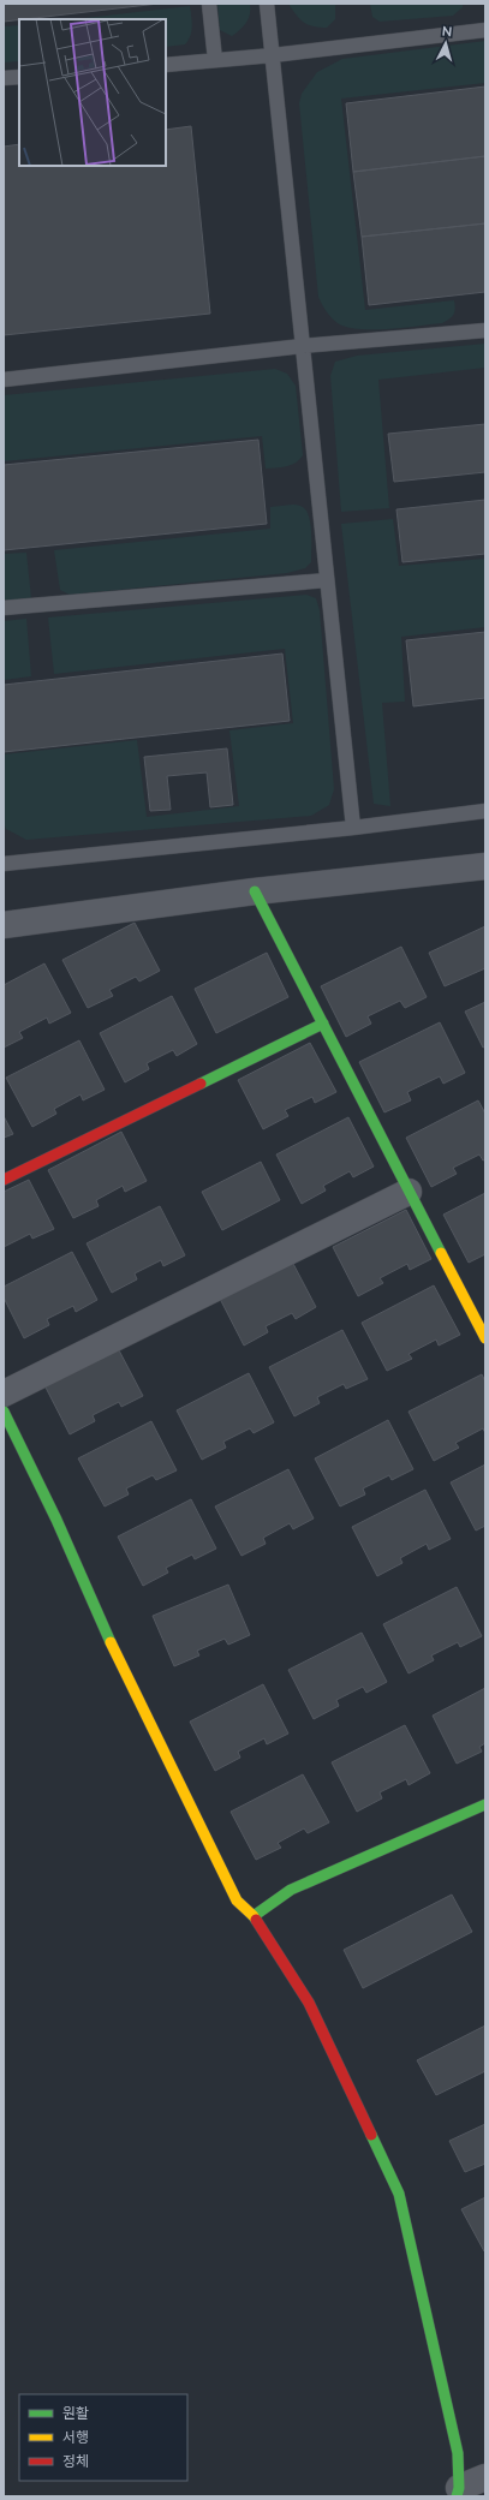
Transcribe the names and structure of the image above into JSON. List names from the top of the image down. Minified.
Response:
{"legend":["원활","서행","정체"],"north":"top"}
